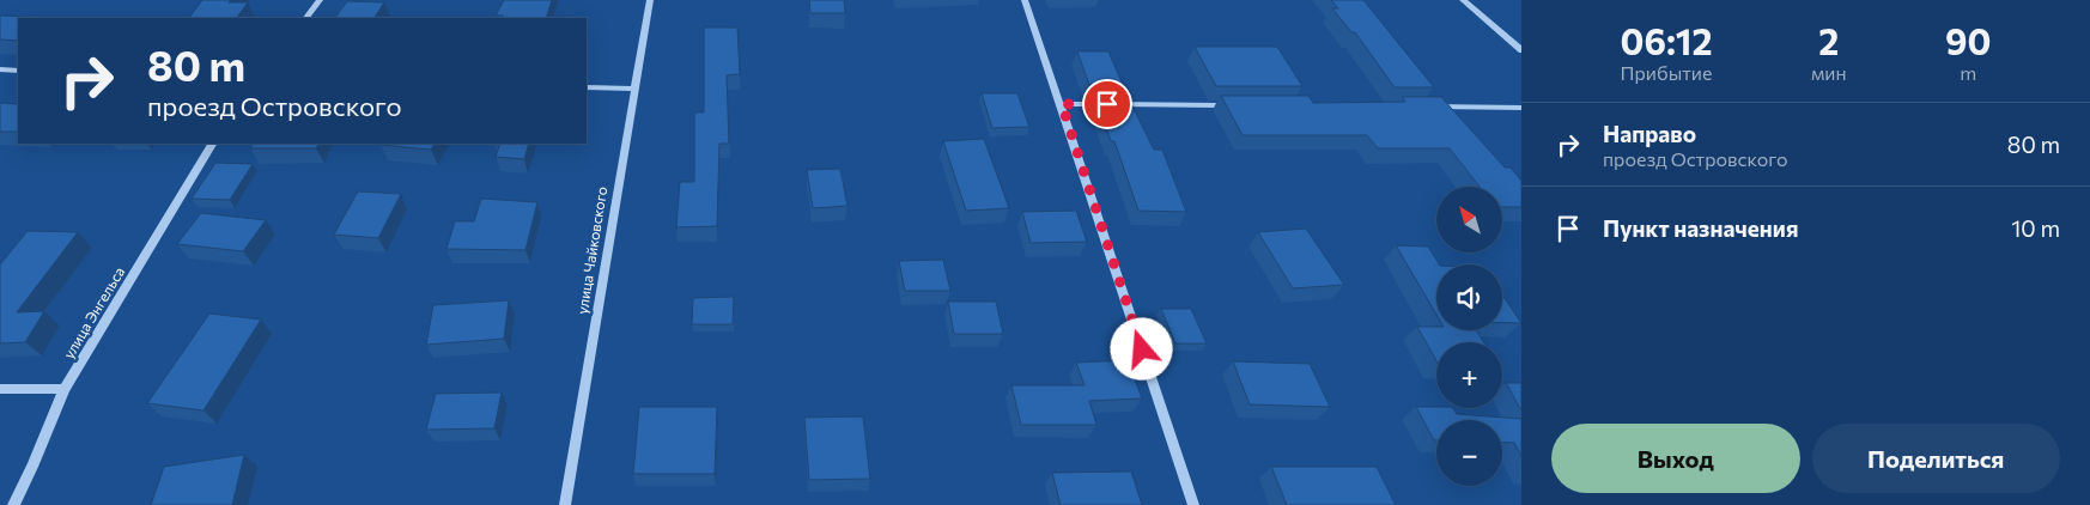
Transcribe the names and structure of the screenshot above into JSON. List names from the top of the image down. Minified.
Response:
{"streets":{"street":["улица Чайковского","улица Энгельса"]},"north":"top left","page":{"eta":["06:12","Прибытие","2","мин","90","m"],"turn":["80 m","проезд Островского"],"list":[{"name":"Направо","note":"проезд Островского","value":"80 m"},{"name":"Пункт назначения","value":"10 m"}],"map_buttons":["+","−"],"buttons":["Выход","Поделиться"]}}
